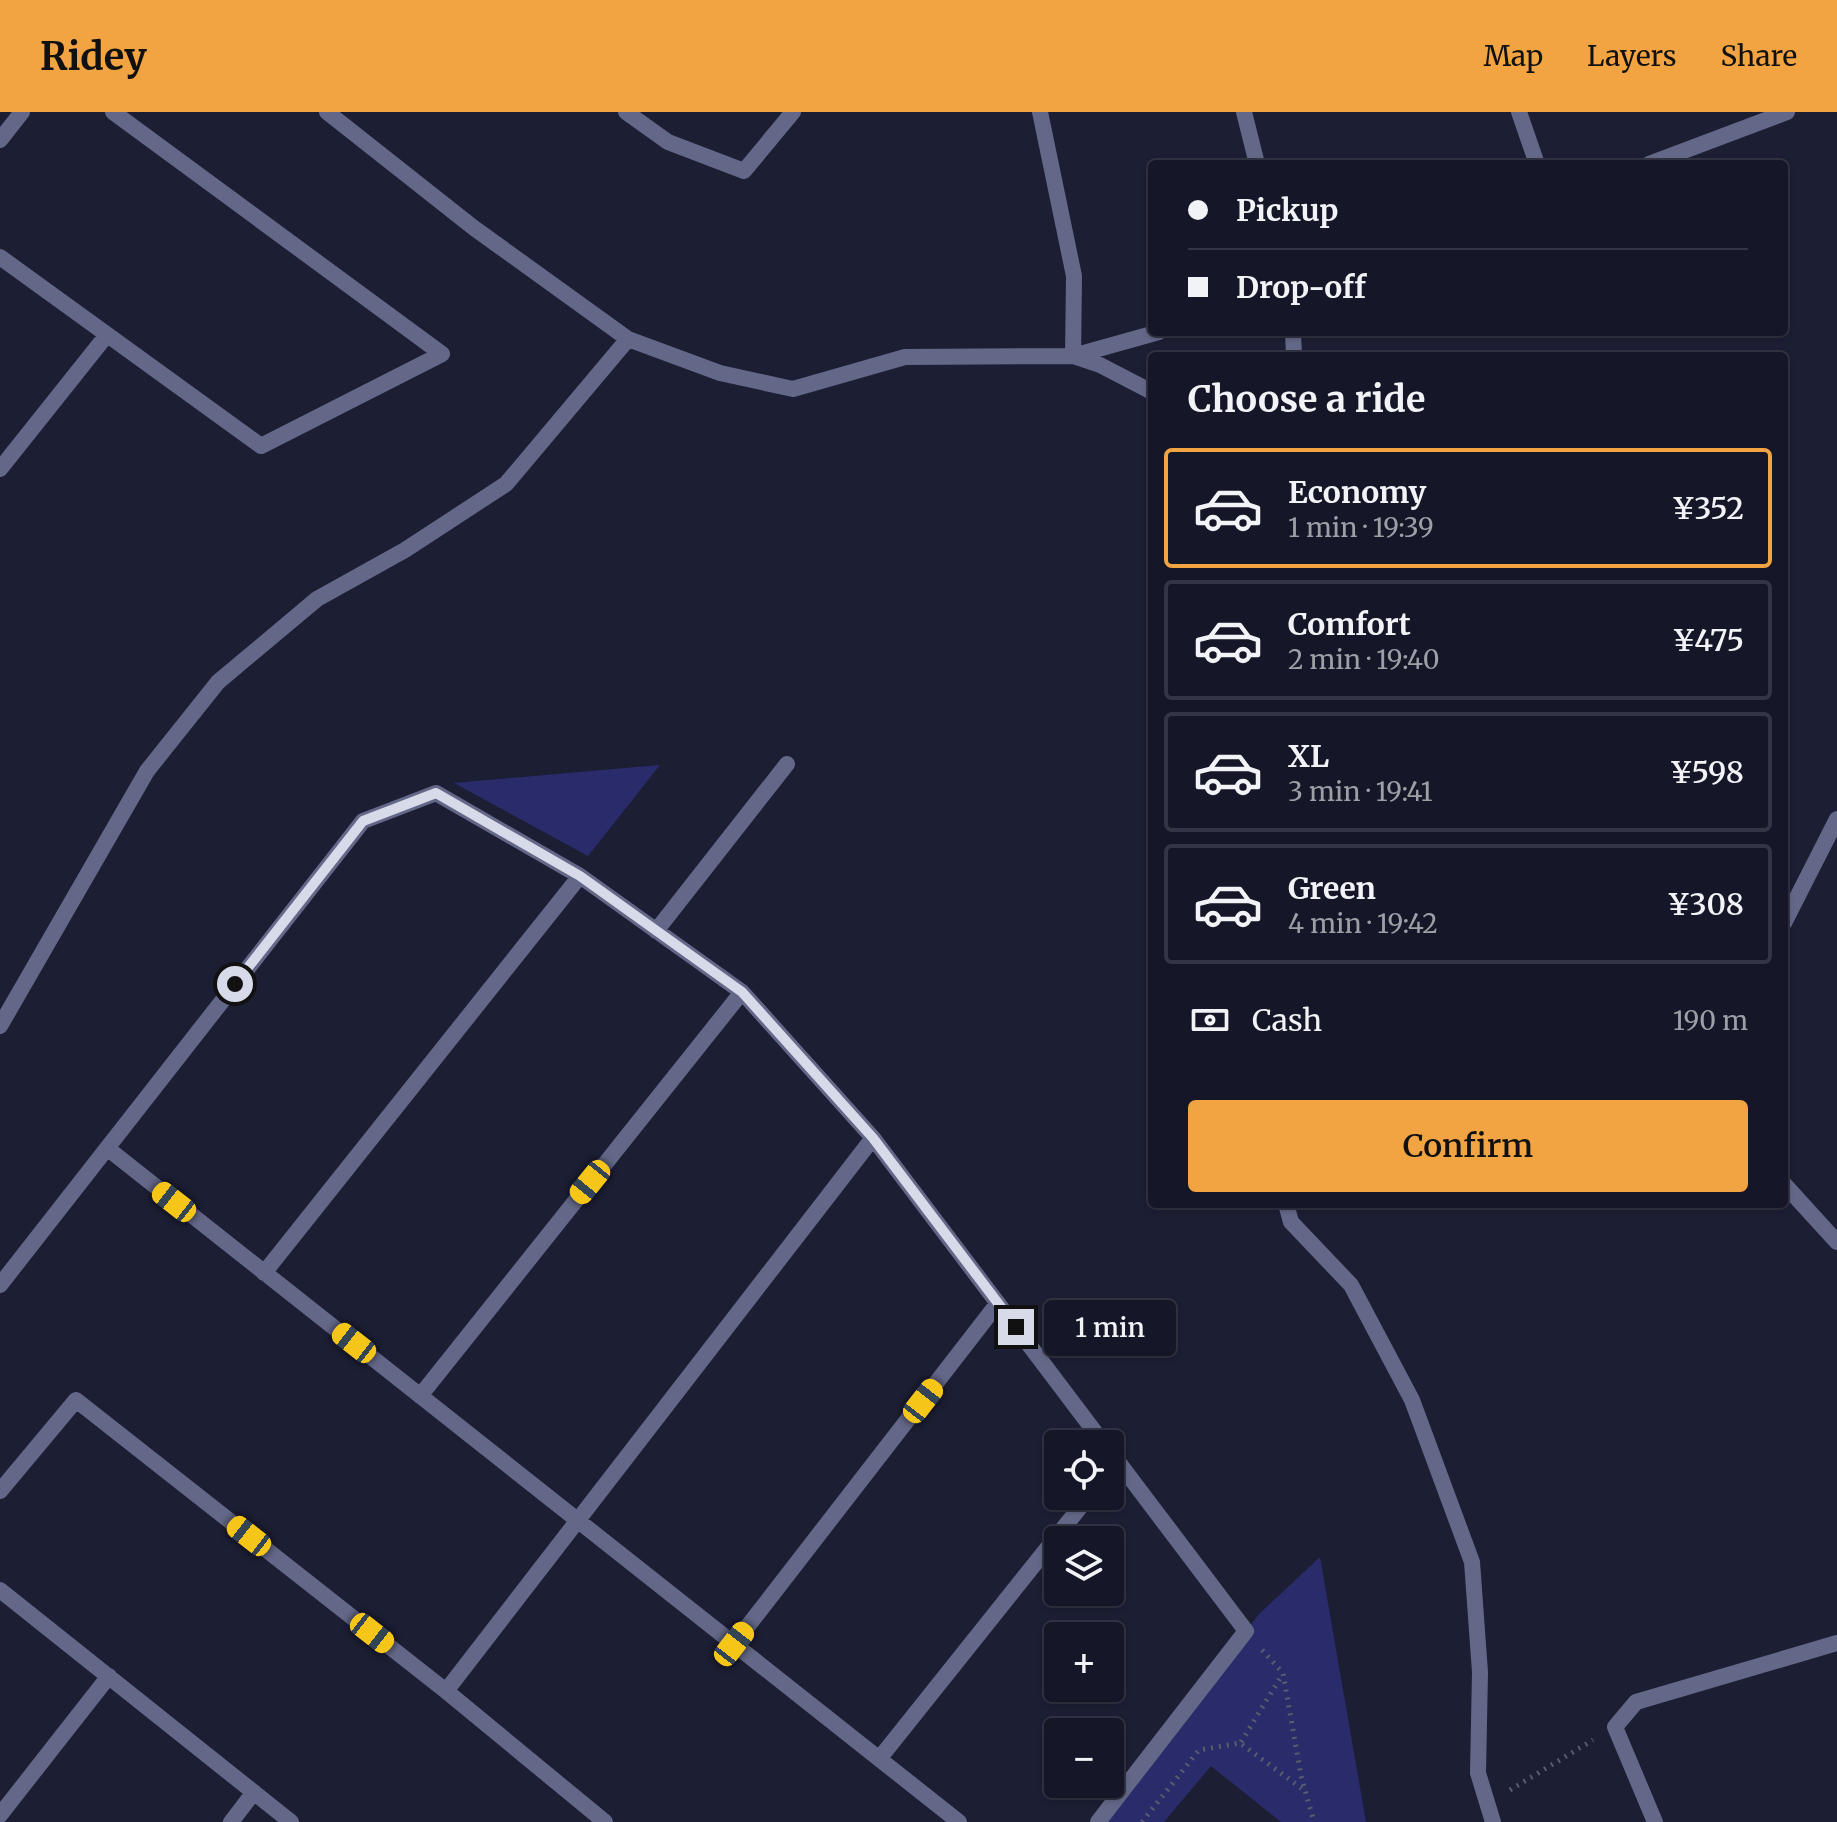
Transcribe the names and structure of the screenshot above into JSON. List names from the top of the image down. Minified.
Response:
{"page":{"header":"Ridey","nav":["Map","Layers","Share"],"banner":["Pickup","Drop-off"],"heading":"Choose a ride","list":[{"name":"Economy","note":"1 min · 19:39","value":"¥352"},{"name":"Comfort","note":"2 min · 19:40","value":"¥475"},{"name":"XL","note":"3 min · 19:41","value":"¥598"},{"name":"Green","note":"4 min · 19:42","value":"¥308"}],"pay":["Cash","190 m"],"buttons":"Confirm","bubble":"1 min","map_buttons":["+","−"]}}
